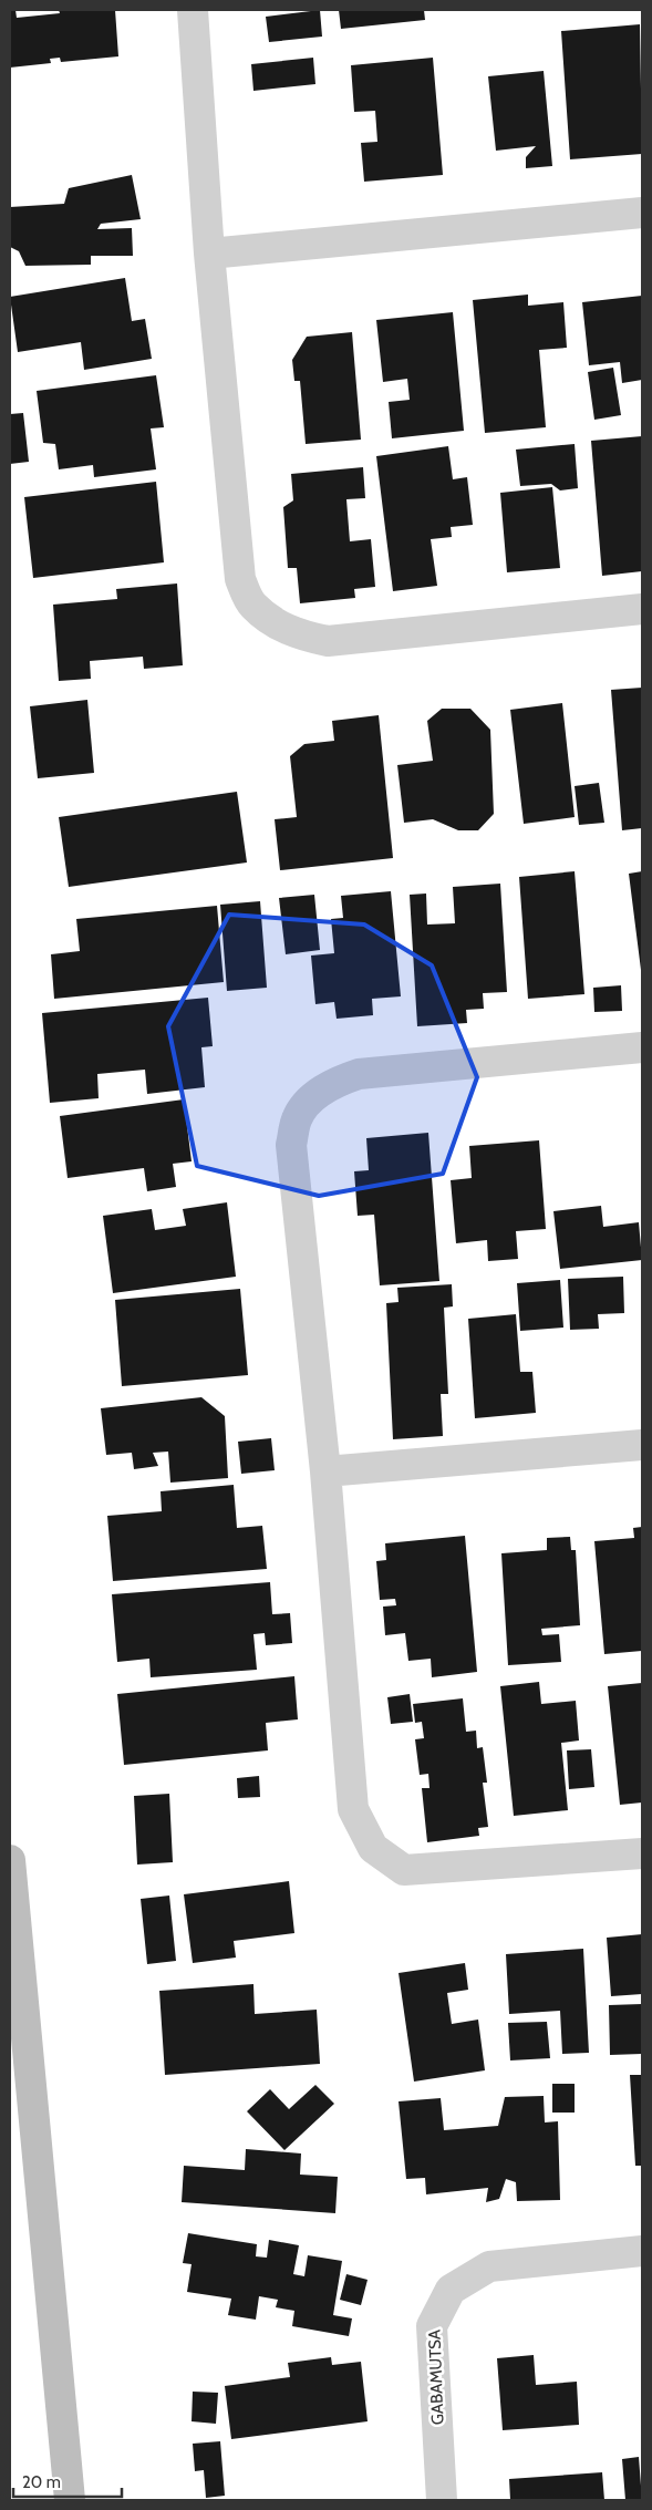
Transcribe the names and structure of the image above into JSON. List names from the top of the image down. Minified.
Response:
{"streets":{"street":["GABAMUTSA"]},"scale_bar":"20 m"}
